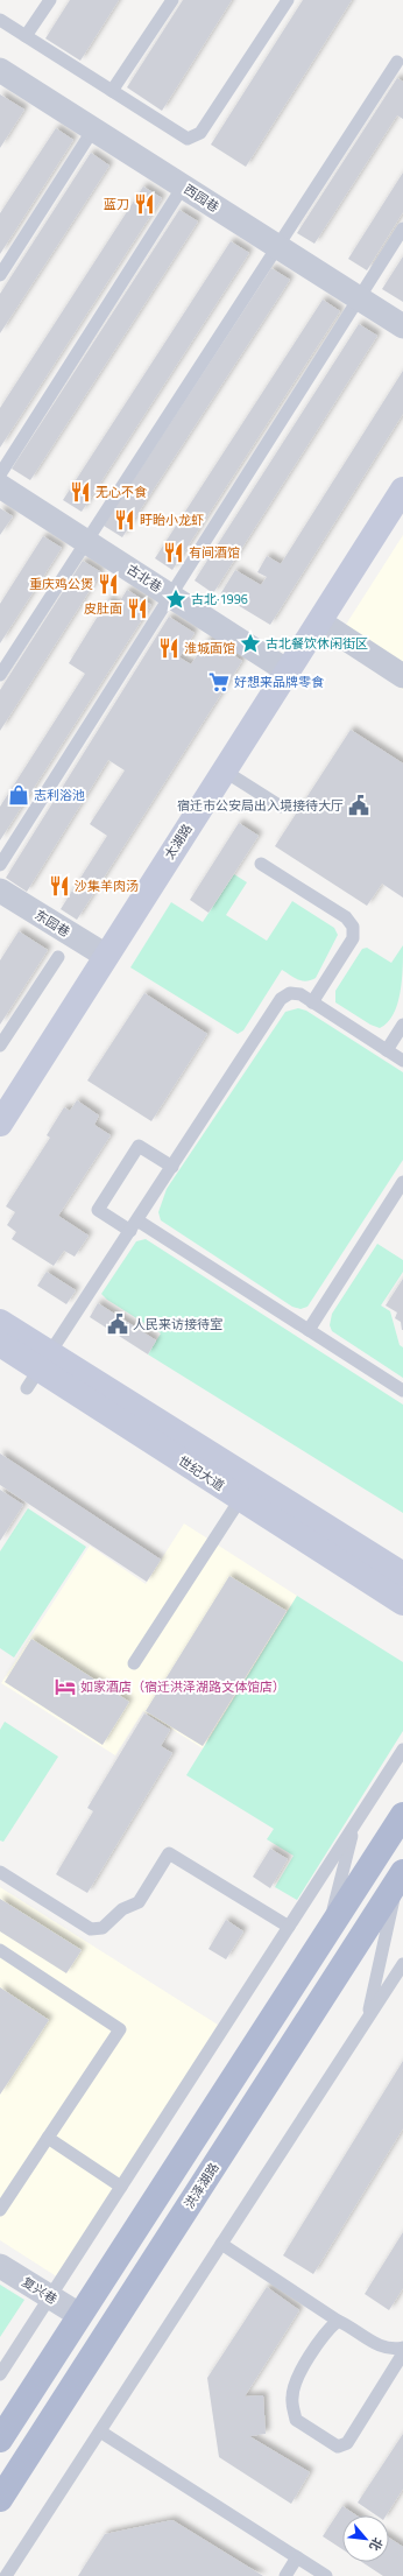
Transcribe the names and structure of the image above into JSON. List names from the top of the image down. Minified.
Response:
{"streets":{"main road":["洪泽湖路"],"street":["西园巷","古北巷","太湖路","东园巷","世纪大道","复兴巷"]},"crossings":[["古北巷","太湖路"],["太湖路","东园巷"]],"places":{"restaurant":["蓝刀","无心不食","盱眙小龙虾","有间酒馆","重庆鸡公煲","皮肚面","淮城面馆","沙集羊肉汤"],"place":["古北·1996","古北餐饮休闲街区"],"supermarket":["好想来品牌零食"],"shop":["志利浴池"],"public building":["宿迁市公安局出入境接待大厅","人民来访接待室"],"hotel":["如家酒店（宿迁洪泽湖路文体馆店）"]},"north":"bottom right"}
